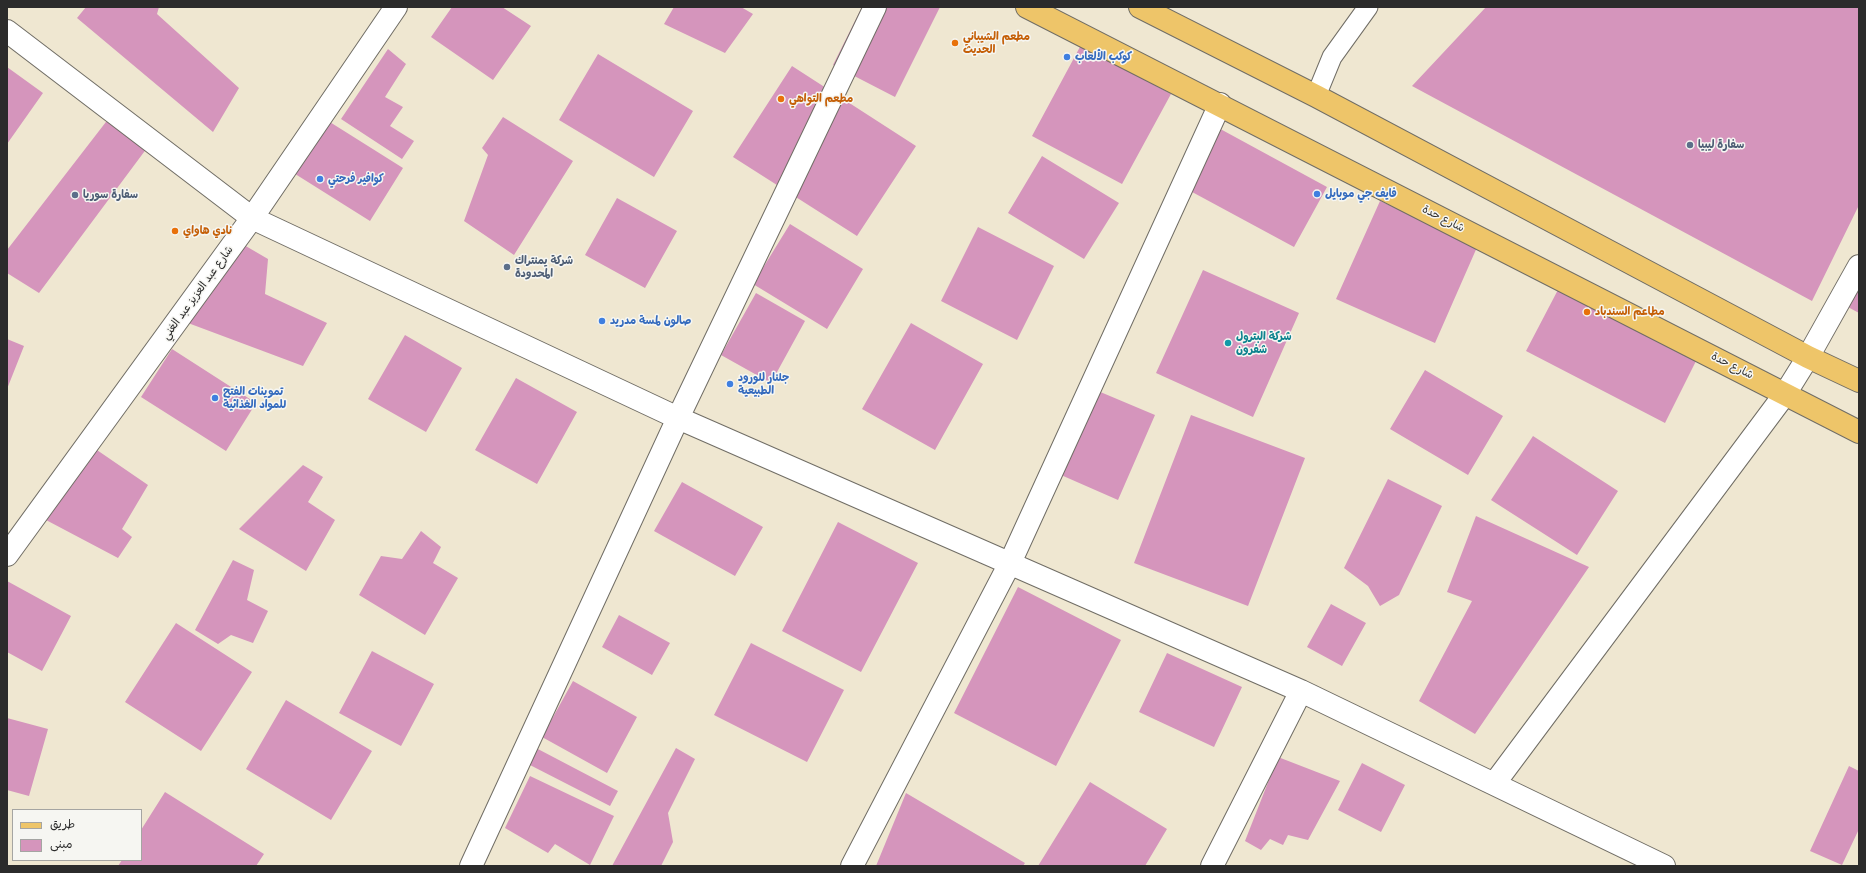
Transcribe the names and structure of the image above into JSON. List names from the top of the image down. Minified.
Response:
{"streets":{"main road":["شارع حدة"],"street":["شارع عبد العزيز عبد الغني"]},"places":["مطعم الشيباني الحديث","كوكب الألعاب","مطعم التواهي","سفارة ليبيا","كوافير فرحتي","فايف جي موبايل","سفارة سوريا","نادي هاواي","شركة يمنتراك المحدودة","مطاعم السندباد","صالون لمسة مدريد","شركة البترول شفرون","جلنار للورود الطبيعية","تموينات الفتح للمواد الغذائية"],"legend":["طريق","مبنى"]}
